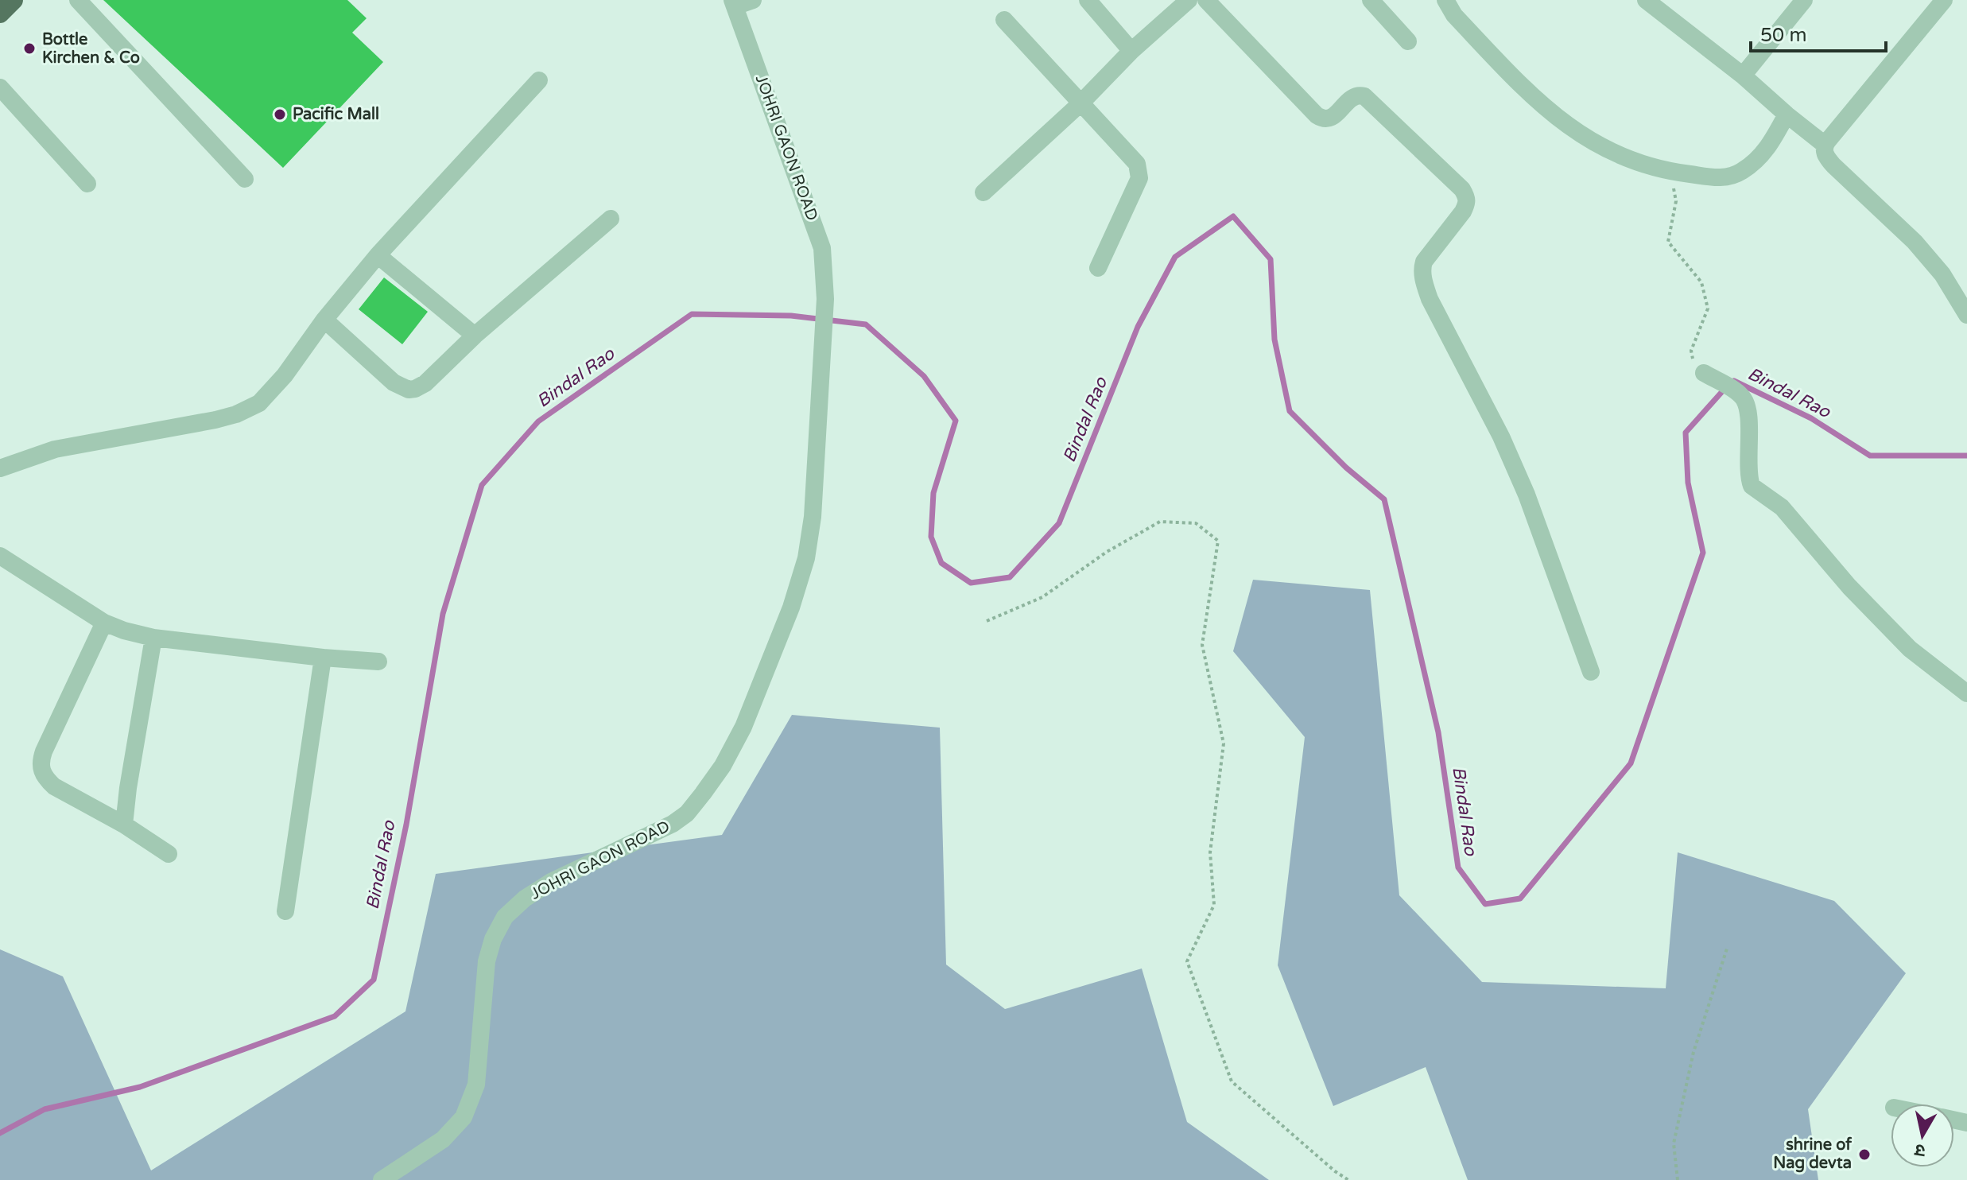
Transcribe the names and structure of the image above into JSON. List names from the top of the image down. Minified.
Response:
{"streets":{"street":["JOHRI GAON ROAD"]},"water":["Bindal Rao"],"places":["Bottle Kirchen & Co","Pacific Mall","shrine of Nag devta"],"scale_bar":"50 m","north":"bottom"}
